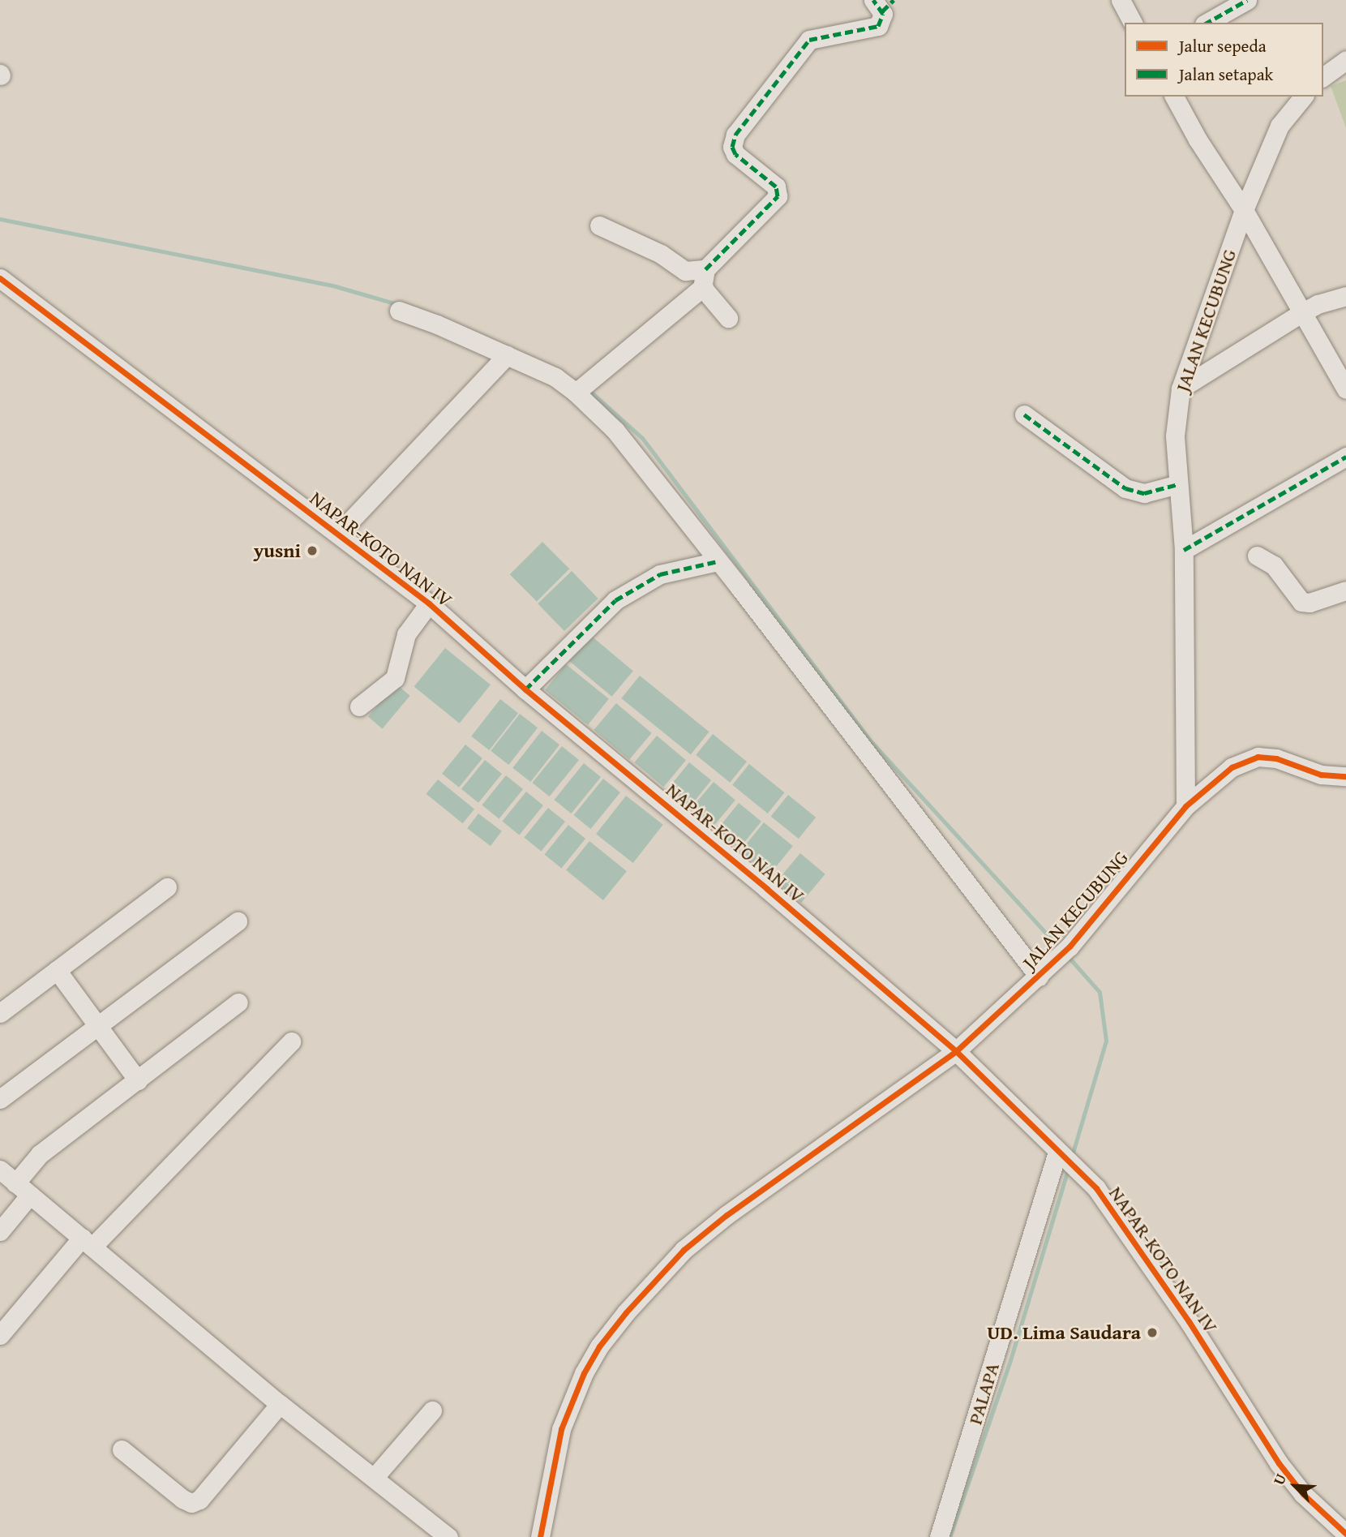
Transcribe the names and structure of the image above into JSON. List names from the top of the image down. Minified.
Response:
{"streets":{"street":["JALAN KECUBUNG","NAPAR-KOTO NAN IV","PALAPA"]},"crossings":[["JALAN KECUBUNG","NAPAR-KOTO NAN IV"],["NAPAR-KOTO NAN IV","PALAPA"]],"places":["yusni","UD. Lima Saudara"],"legend":["Jalur sepeda","Jalan setapak"],"north":"top left"}
